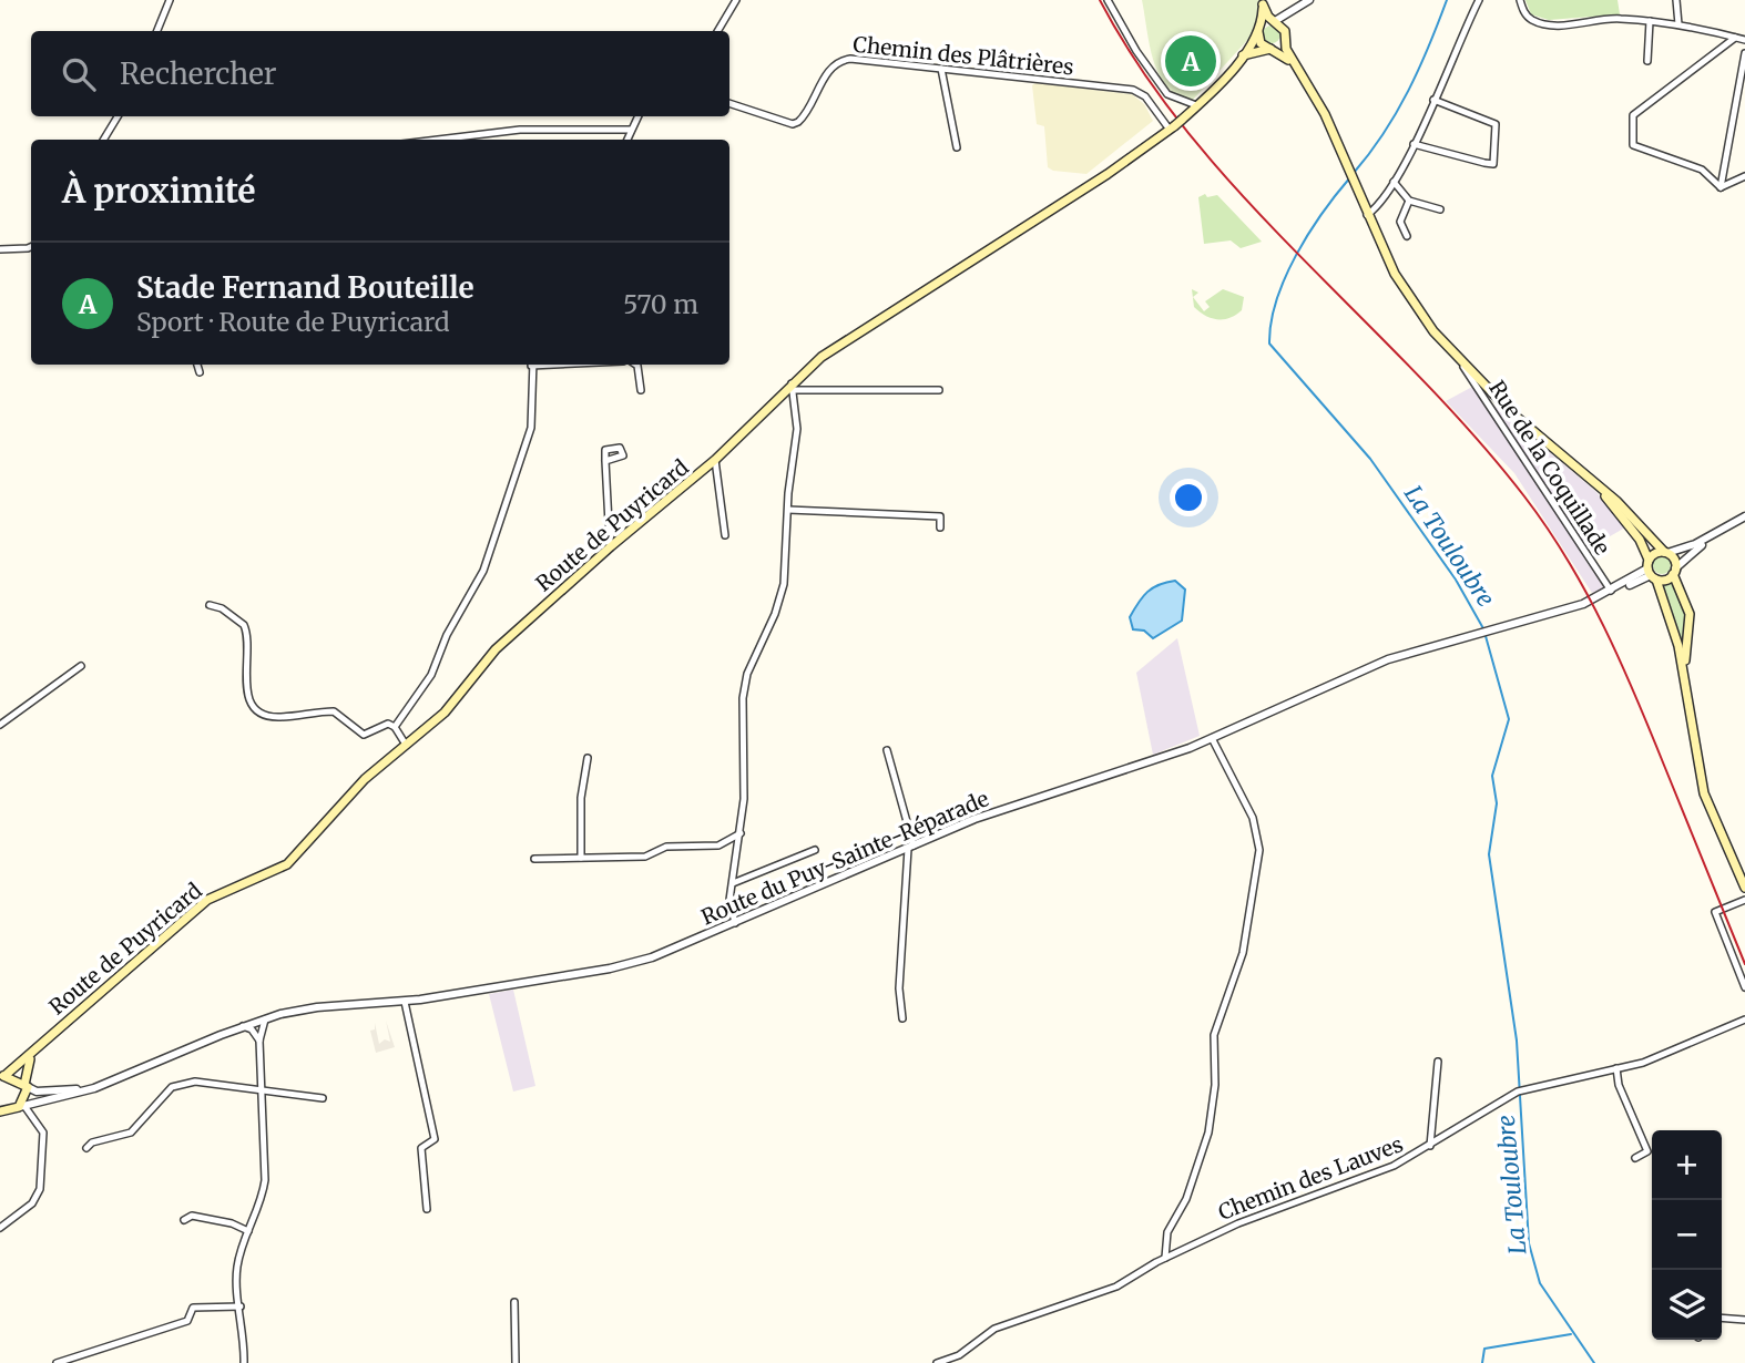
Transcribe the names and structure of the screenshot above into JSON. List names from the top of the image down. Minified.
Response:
{"streets":{"main road":["Route de Puyricard"],"street":["Chemin des Plâtrières","Rue de la Coquillade","Route du Puy-Sainte-Réparade","Chemin des Lauves"]},"crossings":[["Chemin des Plâtrières","Route de Puyricard"],["Rue de la Coquillade","Route du Puy-Sainte-Réparade"],["Route de Puyricard","Route du Puy-Sainte-Réparade"]],"water":["La Touloubre"],"page":{"pins":"A","search":"Rechercher","heading":"À proximité","list":[{"mark":"A","name":"Stade Fernand Bouteille","note":"Sport · Route de Puyricard","value":"570 m"}],"map_buttons":["+","−"]}}
